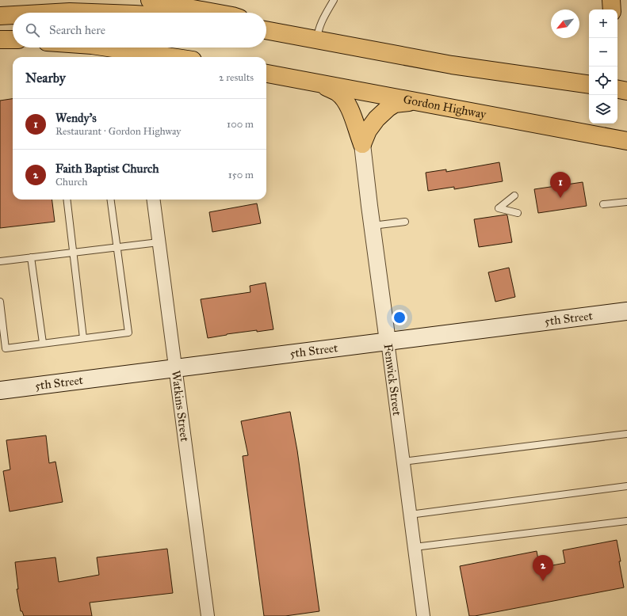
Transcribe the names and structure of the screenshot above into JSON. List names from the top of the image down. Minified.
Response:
{"streets":{"highway":["Gordon Highway"],"main road":["5th Street"],"street":["Fenwick Street","Watkins Street"]},"crossings":[["5th Street","Fenwick Street"],["5th Street","Watkins Street"]],"north":"bottom left","page":{"map_buttons":["+","−"],"search":"Search here","heading":["Nearby","2 results"],"list":[{"mark":"1","name":"Wendy's","note":"Restaurant · Gordon Highway","value":"100 m"},{"mark":"2","name":"Faith Baptist Church","note":"Church","value":"150 m"}],"pins":["1","2"]}}
